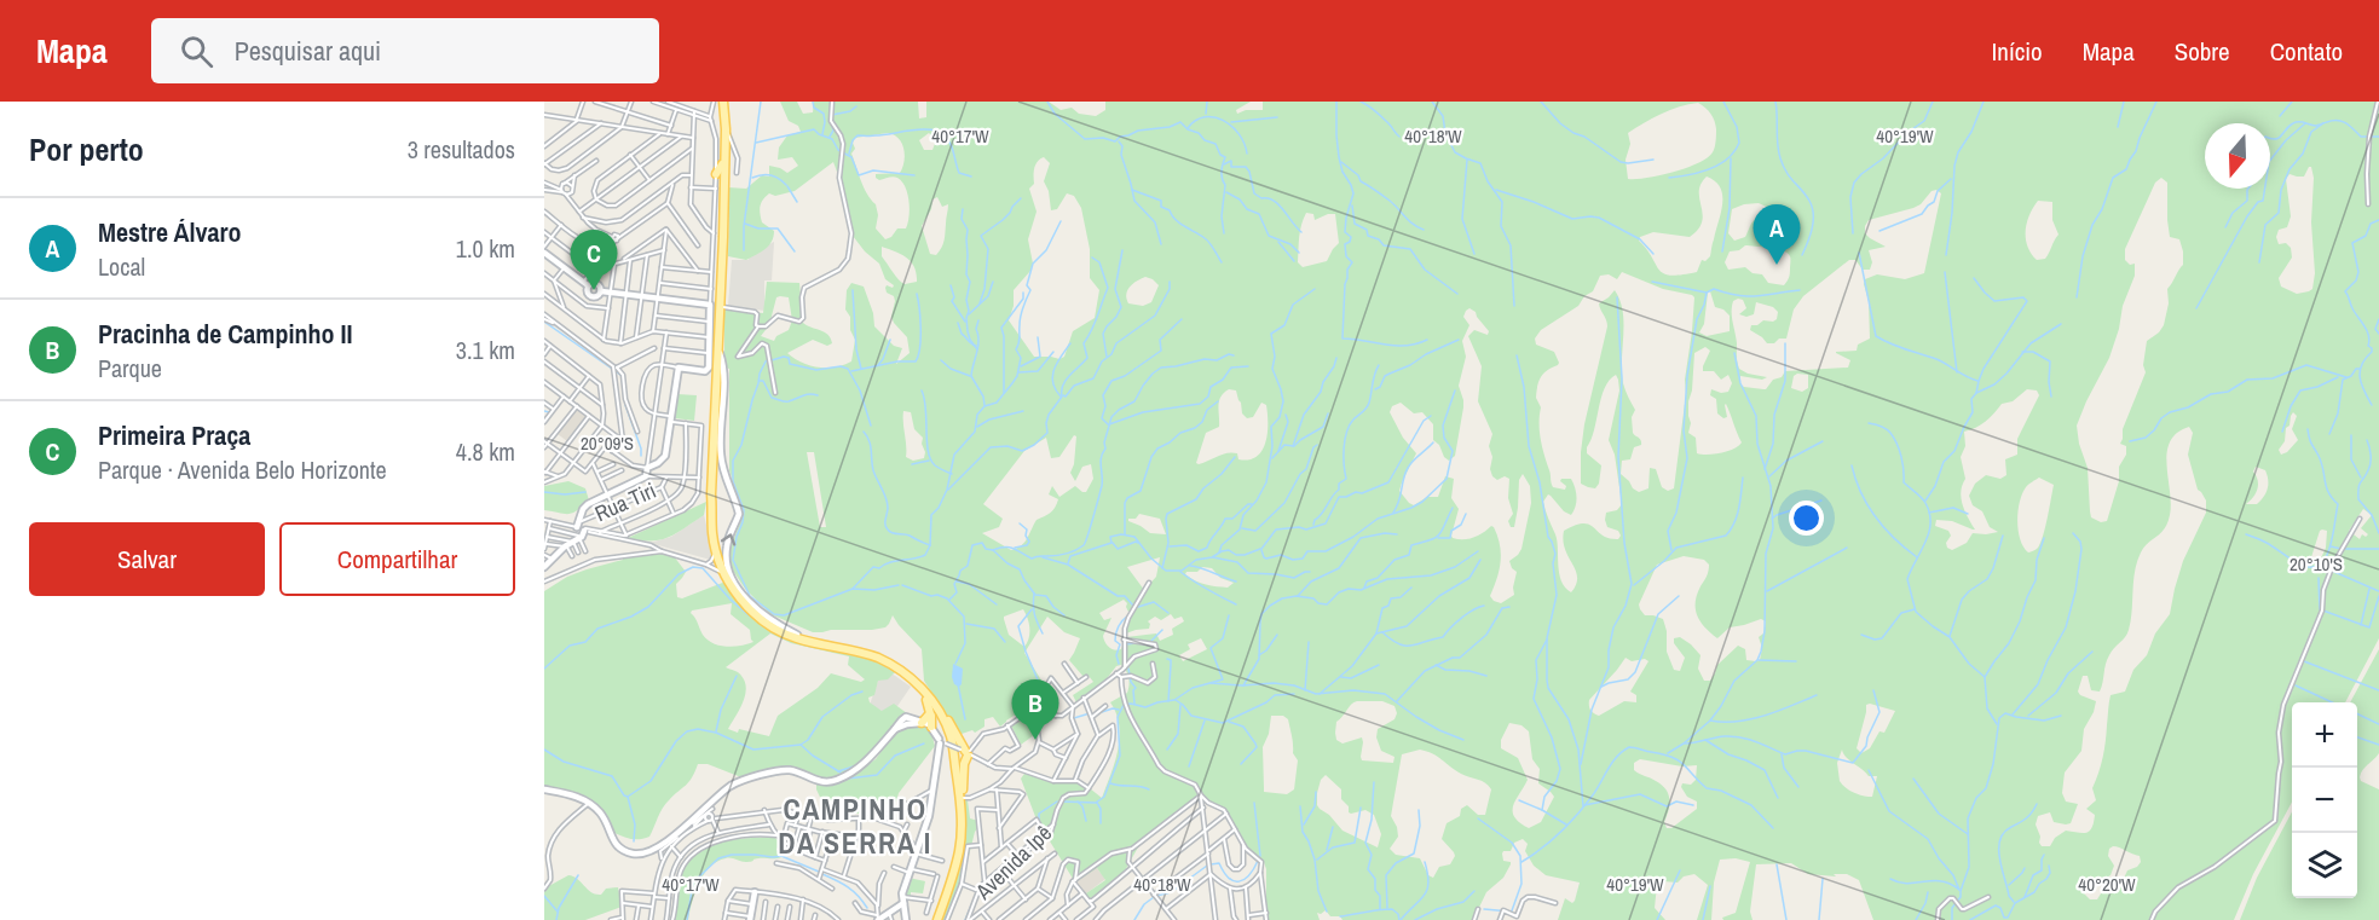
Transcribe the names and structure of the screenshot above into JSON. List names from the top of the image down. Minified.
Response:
{"streets":{"street":["Rua Tiri","Avenida Ipê"]},"districts":["CAMPINHO DA SERRA I"],"north":"bottom","page":{"header":"Mapa","search":"Pesquisar aqui","nav":["Início","Mapa","Sobre","Contato"],"heading":["Por perto","3 resultados"],"list":[{"mark":"A","name":"Mestre Álvaro","note":"Local","value":"1.0 km"},{"mark":"B","name":"Pracinha de Campinho II","note":"Parque","value":"3.1 km"},{"mark":"C","name":"Primeira Praça","note":"Parque · Avenida Belo Horizonte","value":"4.8 km"}],"pins":["A","C","B"],"buttons":["Salvar","Compartilhar"],"map_buttons":["+","−"]},"coordinates":["40°17'W","40°18'W","40°19'W","20°09'S","20°10'S","40°20'W"]}
